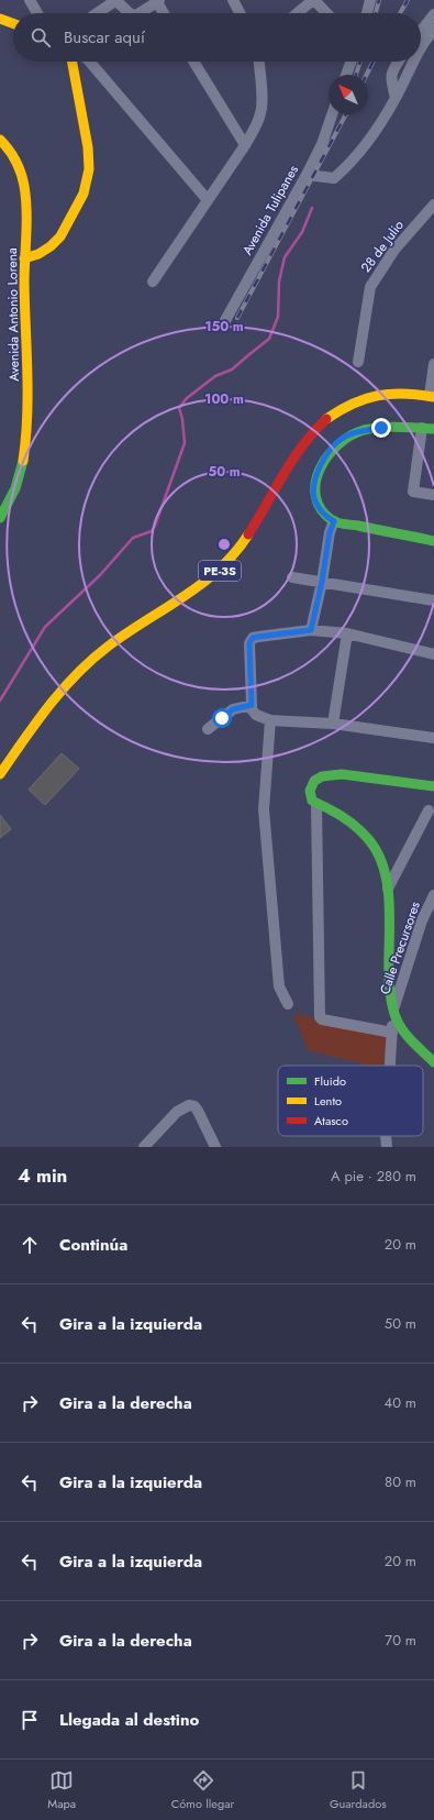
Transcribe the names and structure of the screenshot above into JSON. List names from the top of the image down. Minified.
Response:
{"streets":{"main road":["Avenida Antonio Lorena","PE-3S"],"street":["Avenida Tulipanes","28 de Julio","Calle Precursores"]},"legend":["Fluido","Lento","Atasco"],"north":"top left","page":{"search":"Buscar aquí","heading":["4 min","A pie · 280 m"],"list":[["Continúa","20 m"],["Gira a la izquierda","50 m"],["Gira a la derecha","40 m"],["Gira a la izquierda","80 m"],["Gira a la izquierda","20 m"],["Gira a la derecha","70 m"],"Llegada al destino"],"nav":["Mapa","Cómo llegar","Guardados"]},"rings":["150 m","100 m","50 m"]}
